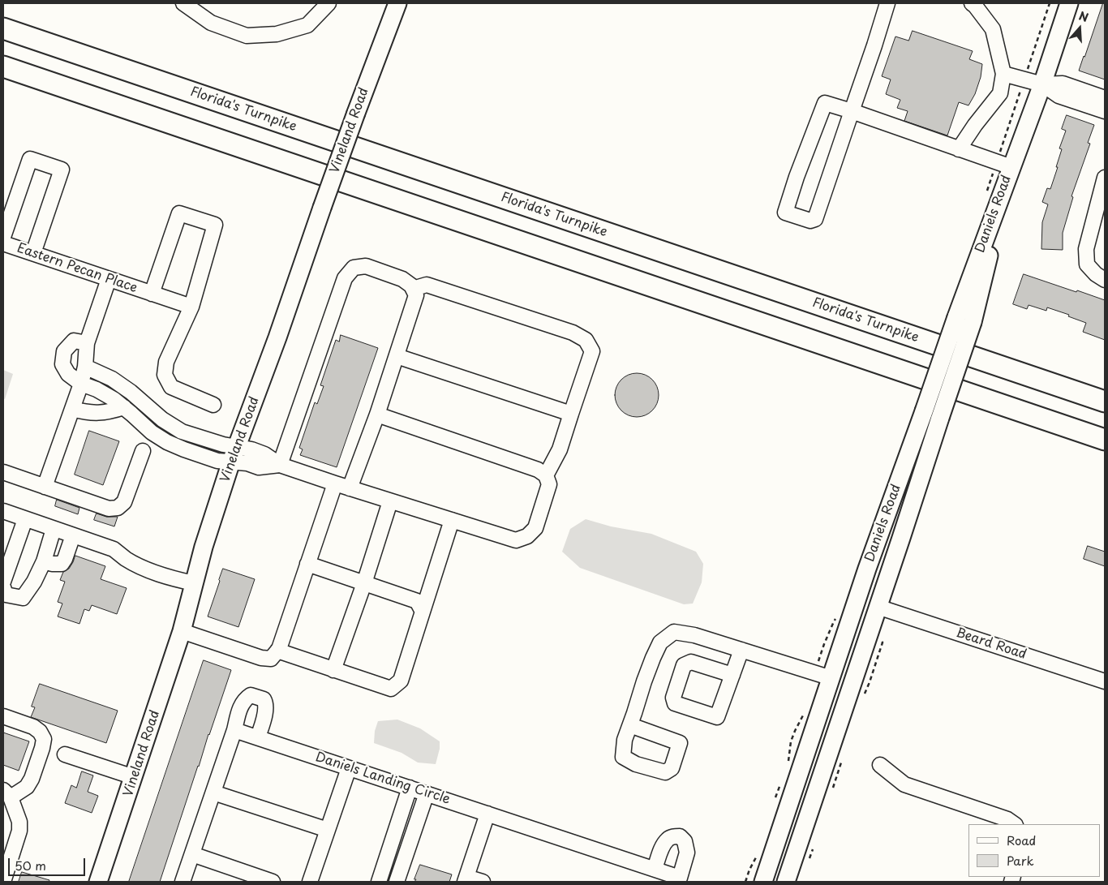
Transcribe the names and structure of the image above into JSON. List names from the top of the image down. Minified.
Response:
{"streets":{"highway":["Florida's Turnpike"],"main road":["Vineland Road","Daniels Road"],"street":["Eastern Pecan Place","Beard Road","Daniels Landing Circle"]},"crossings":[["Daniels Road","Beard Road"]],"legend":["Road","Park"],"scale_bar":"50 m","north":"top"}
